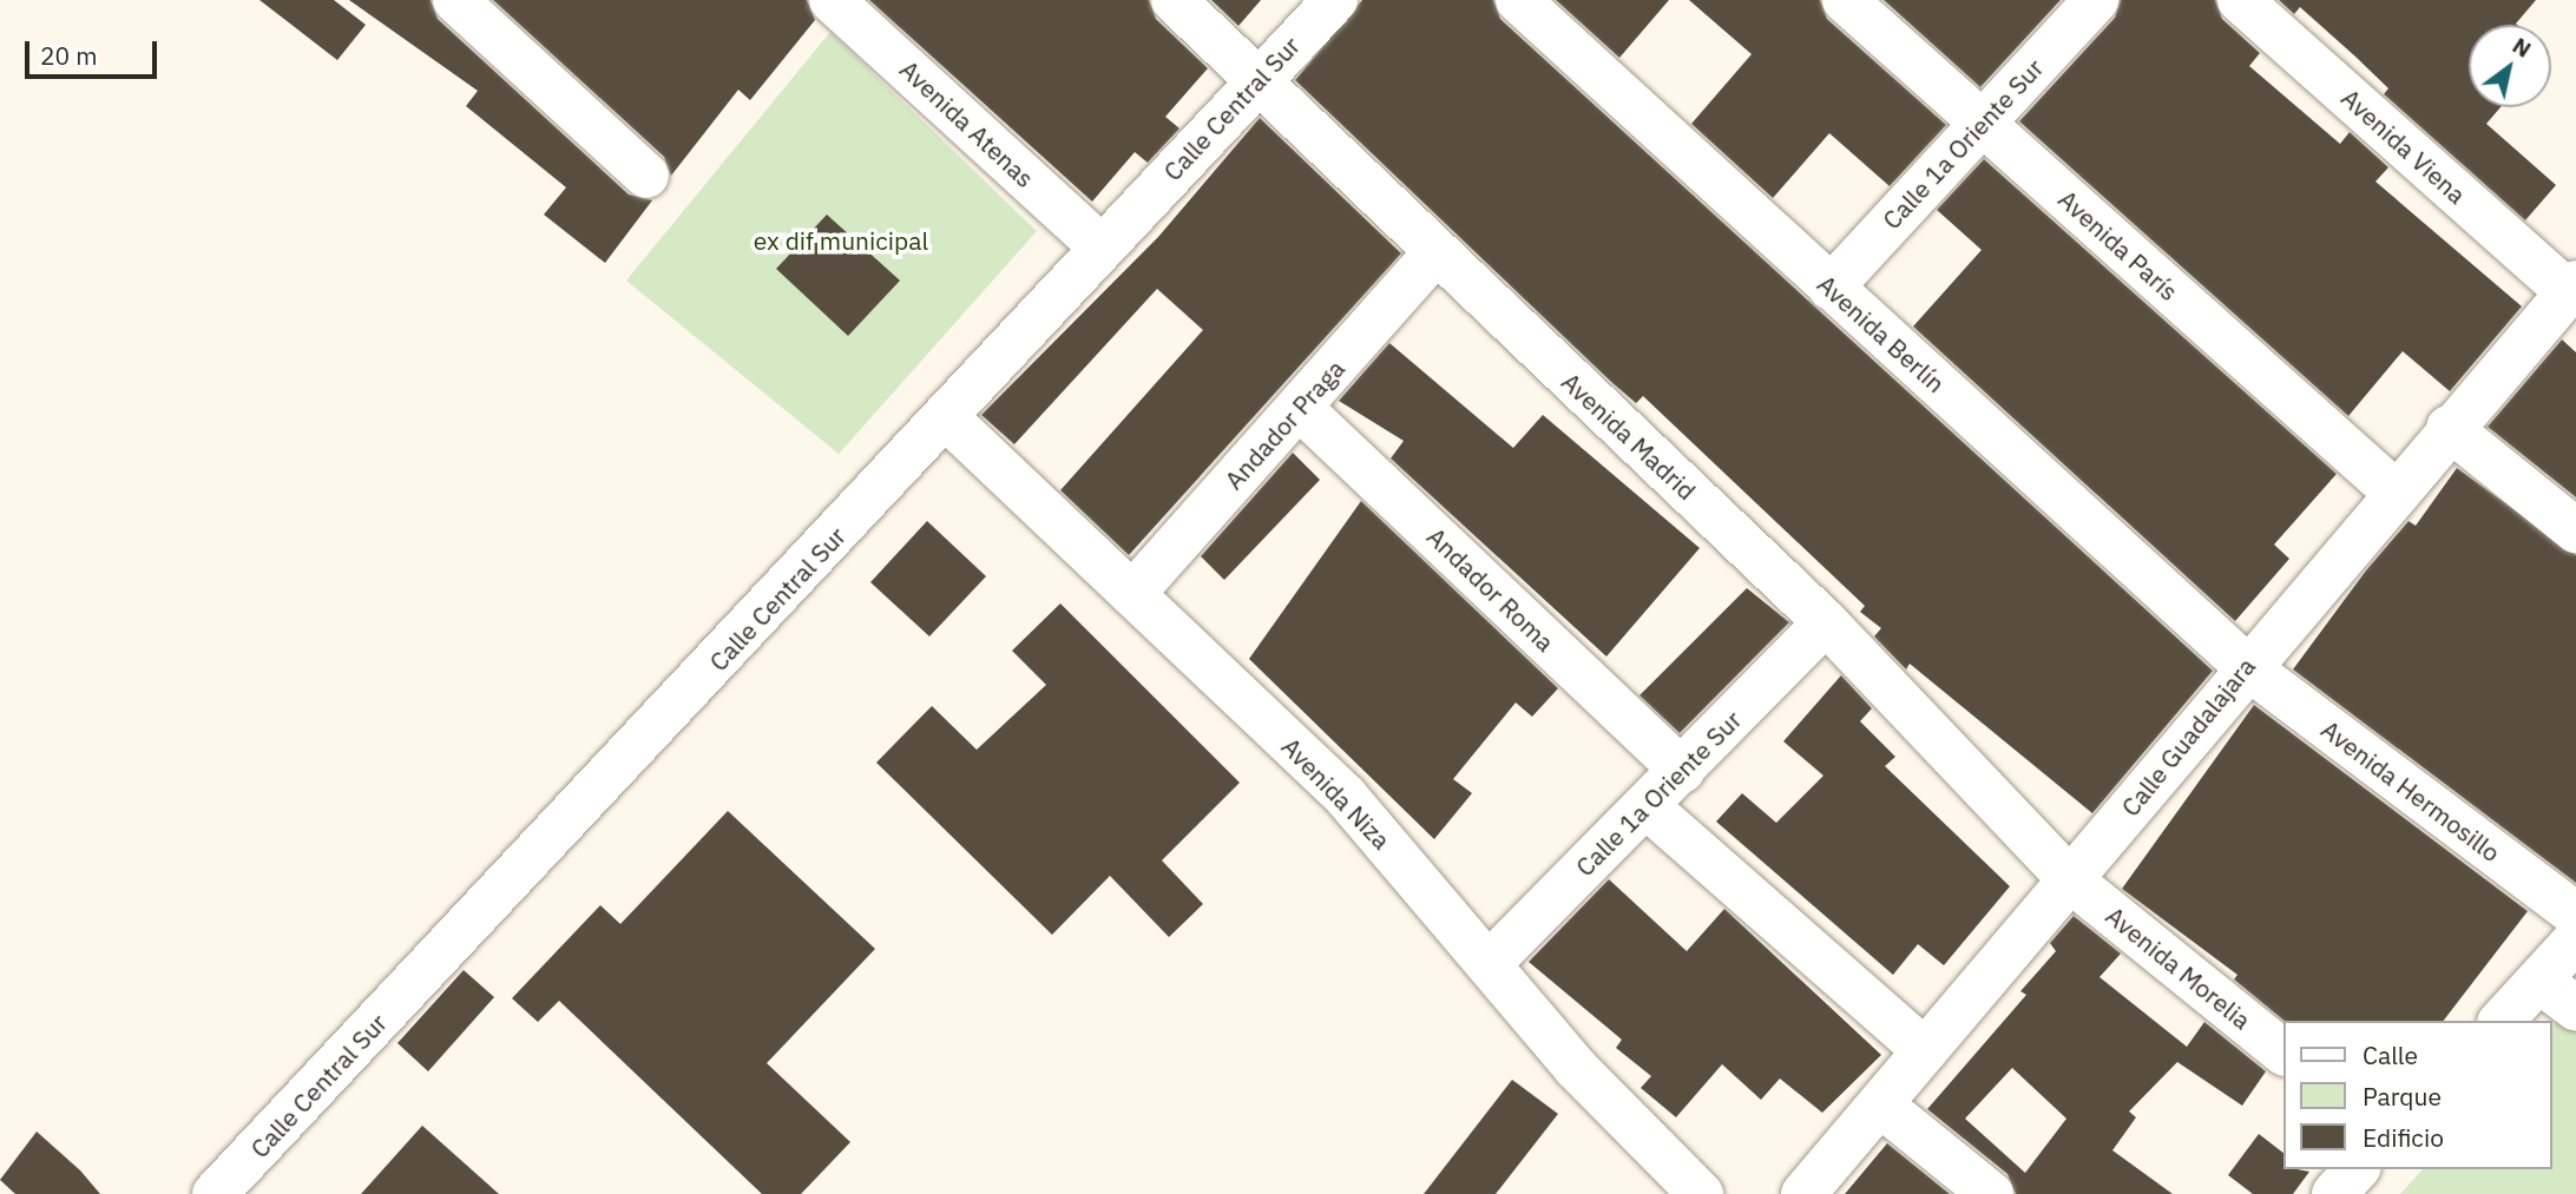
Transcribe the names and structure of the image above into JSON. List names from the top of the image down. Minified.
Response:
{"streets":{"street":["Calle Central Sur","Avenida Atenas","Calle 1a Oriente Sur","Avenida Viena","Avenida París","Avenida Berlín","Andador Praga","Avenida Madrid","Andador Roma","Calle Guadalajara","Avenida Hermosillo","Avenida Niza","Avenida Morelia"]},"crossings":[["Calle Central Sur","Avenida Atenas"],["Calle Central Sur","Avenida Madrid"],["Calle Central Sur","Avenida Niza"],["Calle 1a Oriente Sur","Avenida París"],["Calle 1a Oriente Sur","Avenida Berlín"],["Calle 1a Oriente Sur","Avenida Madrid"],["Calle 1a Oriente Sur","Andador Roma"],["Calle 1a Oriente Sur","Avenida Niza"],["Avenida Viena","Calle Guadalajara"],["Avenida París","Calle Guadalajara"],["Avenida Berlín","Calle Guadalajara"],["Avenida Berlín","Avenida Hermosillo"],["Andador Praga","Avenida Madrid"],["Andador Praga","Andador Roma"],["Andador Praga","Avenida Niza"],["Avenida Madrid","Calle Guadalajara"],["Avenida Madrid","Avenida Morelia"],["Calle Guadalajara","Avenida Hermosillo"],["Calle Guadalajara","Avenida Morelia"]],"parks":["ex dif municipal"],"legend":["Calle","Parque","Edificio"],"scale_bar":"20 m","north":"top right"}
